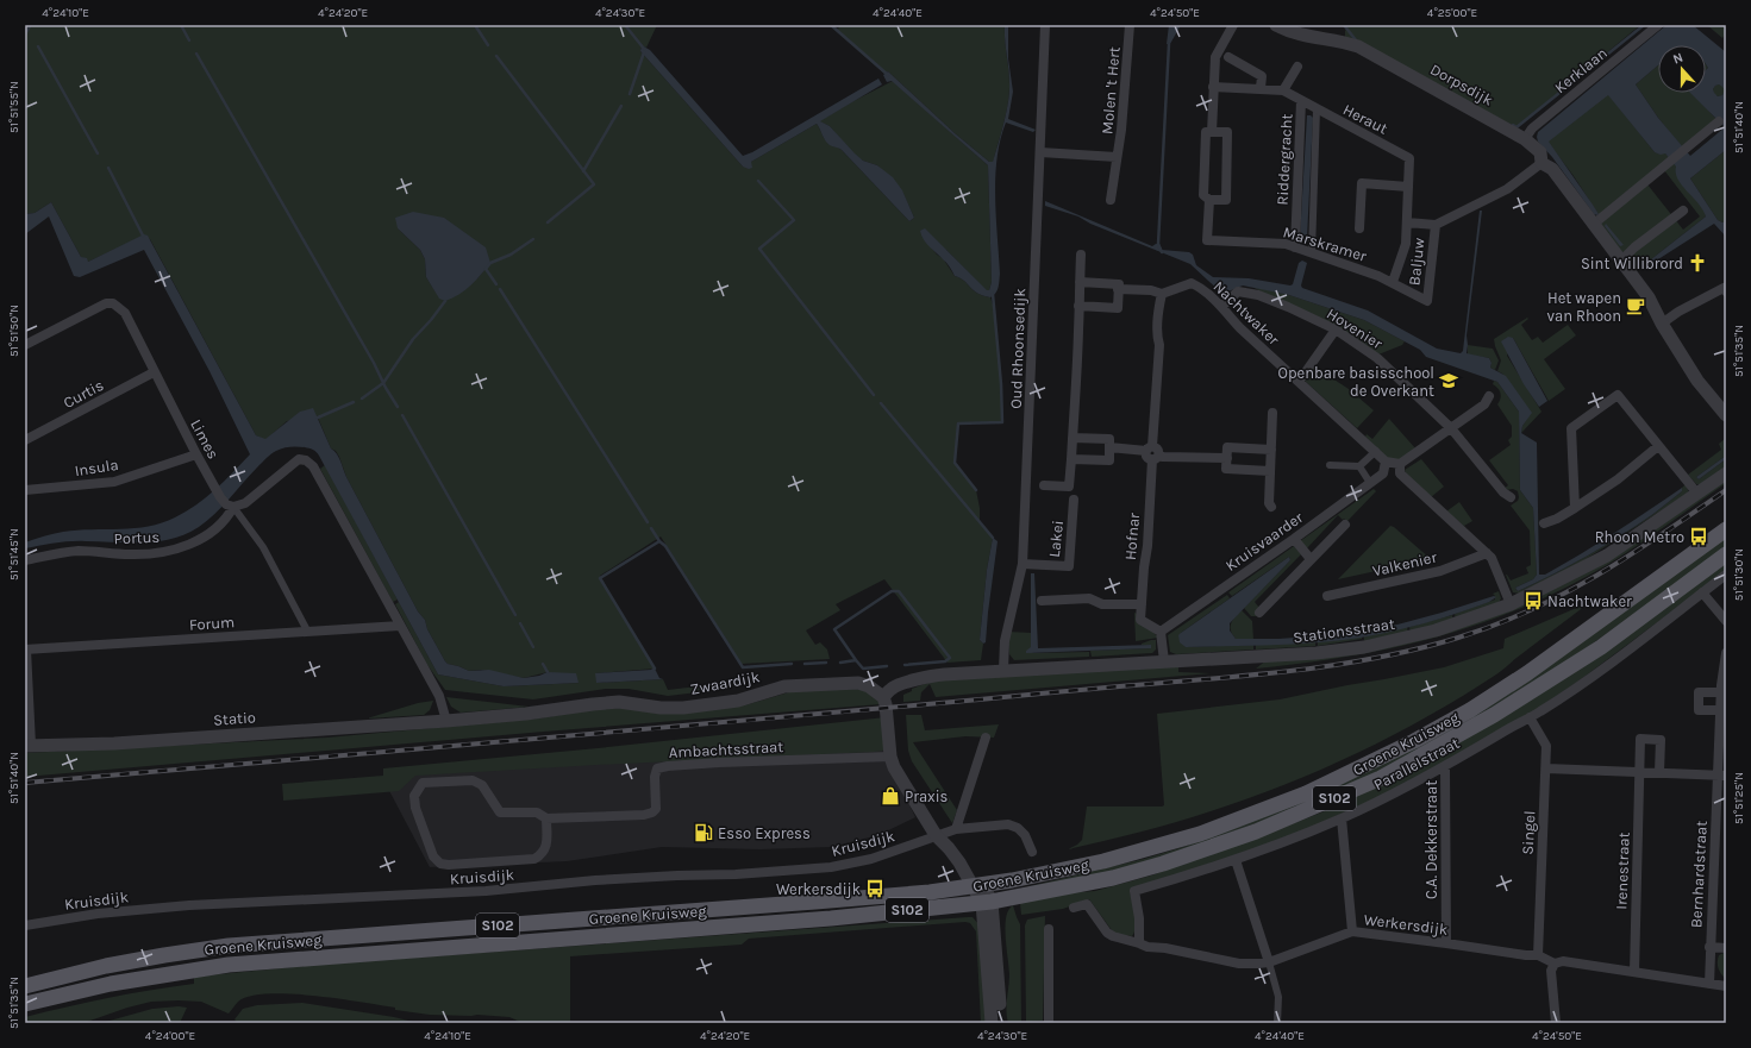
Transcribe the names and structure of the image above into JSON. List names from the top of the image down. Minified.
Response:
{"streets":{"main road":["Groene Kruisweg","S102"],"street":["Kerklaan","Dorpsdijk","Molen 't Hert","Heraut","Riddergracht","Marskramer","Baljuw","Nachtwaker","Hovenier","Oud Rhoonsedijk","Curtis","Limes","Insula","Hofnar","Portus","Lakei","Kruisvaarder","Valkenier","Forum","Stationsstraat","Zwaardijk","Statio","Ambachtsstraat","Parallelstraat","Singel","C.A. Dekkerstraat","Kruisdijk","Irenestraat","Bernhardstraat","Werkersdijk"]},"crossings":[["Kerklaan","Dorpsdijk"],["Molen 't Hert","Oud Rhoonsedijk"],["Heraut","Riddergracht"],["Riddergracht","Marskramer"],["Marskramer","Baljuw"],["Nachtwaker","Hovenier"],["Nachtwaker","Kruisvaarder"],["Oud Rhoonsedijk","Lakei"],["Oud Rhoonsedijk","Stationsstraat"],["Curtis","Limes"],["Limes","Insula"],["Limes","Portus"],["Hofnar","Kruisvaarder"],["Stationsstraat","Zwaardijk"],["Zwaardijk","Statio"],["Parallelstraat","Singel"],["Parallelstraat","C.A. Dekkerstraat"],["Parallelstraat","Werkersdijk"],["Singel","Werkersdijk"],["C.A. Dekkerstraat","Werkersdijk"],["Irenestraat","Werkersdijk"],["Bernhardstraat","Werkersdijk"]],"places":{"church":["Sint Willibrord"],"cafe":["Het wapen van Rhoon"],"school or university":["Openbare basisschool de Overkant"],"bus stop":["Rhoon Metro","Nachtwaker","Werkersdijk"],"shop":["Praxis"],"fuel station":["Esso Express"]},"north":"top","coordinates":["4°24'10\"E","4°24'20\"E","4°24'30\"E","4°24'40\"E","4°24'50\"E","4°25'00\"E","51°51'55\"N","51°51'40\"N","51°51'50\"N","51°51'35\"N","51°51'45\"N","51°51'30\"N","51°51'25\"N","4°24'00\"E"]}
